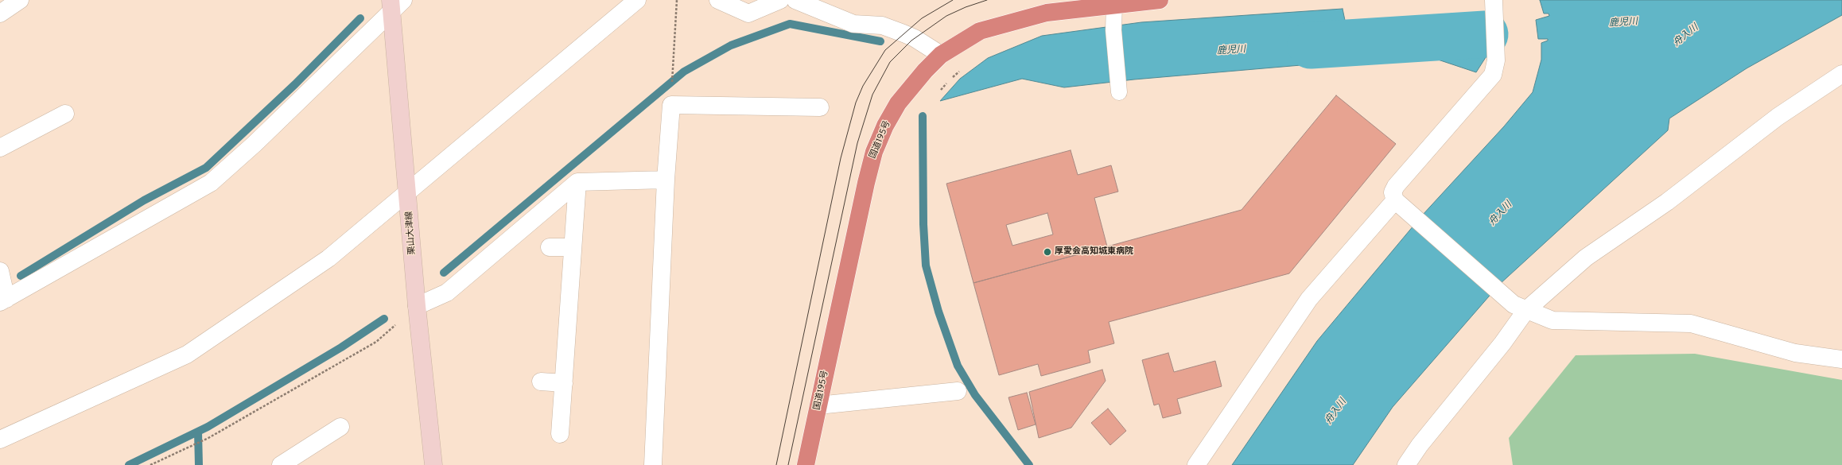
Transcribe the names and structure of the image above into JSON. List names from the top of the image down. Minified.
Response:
{"streets":{"highway":["国道195号"],"main road":["栗山大津線"]},"water":["鹿児川","舟入川"],"places":["厚愛会高知城東病院"]}
